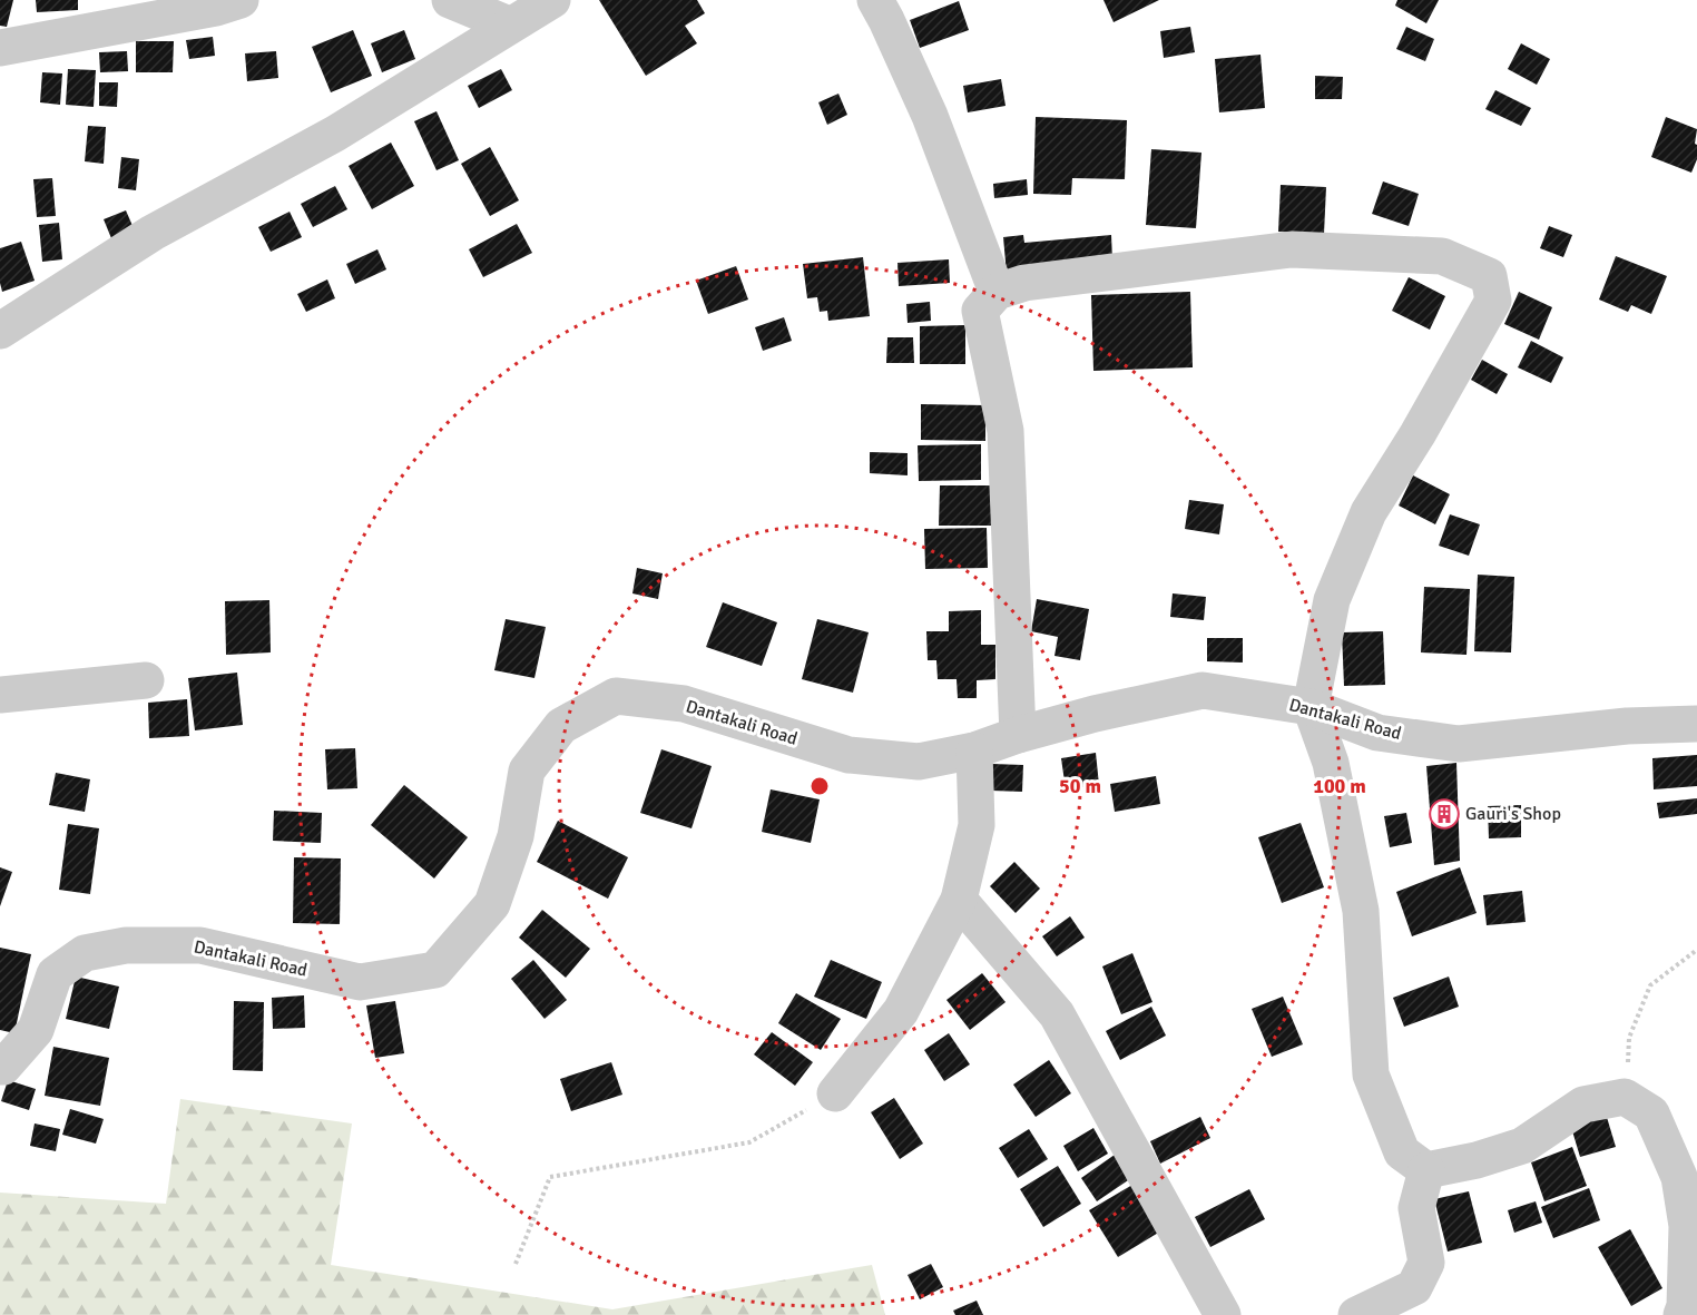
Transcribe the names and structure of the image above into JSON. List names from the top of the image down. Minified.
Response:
{"streets":{"street":["Dantakali Road"]},"places":{"building":["Gauri's Shop"]},"rings":["50 m","100 m"]}
